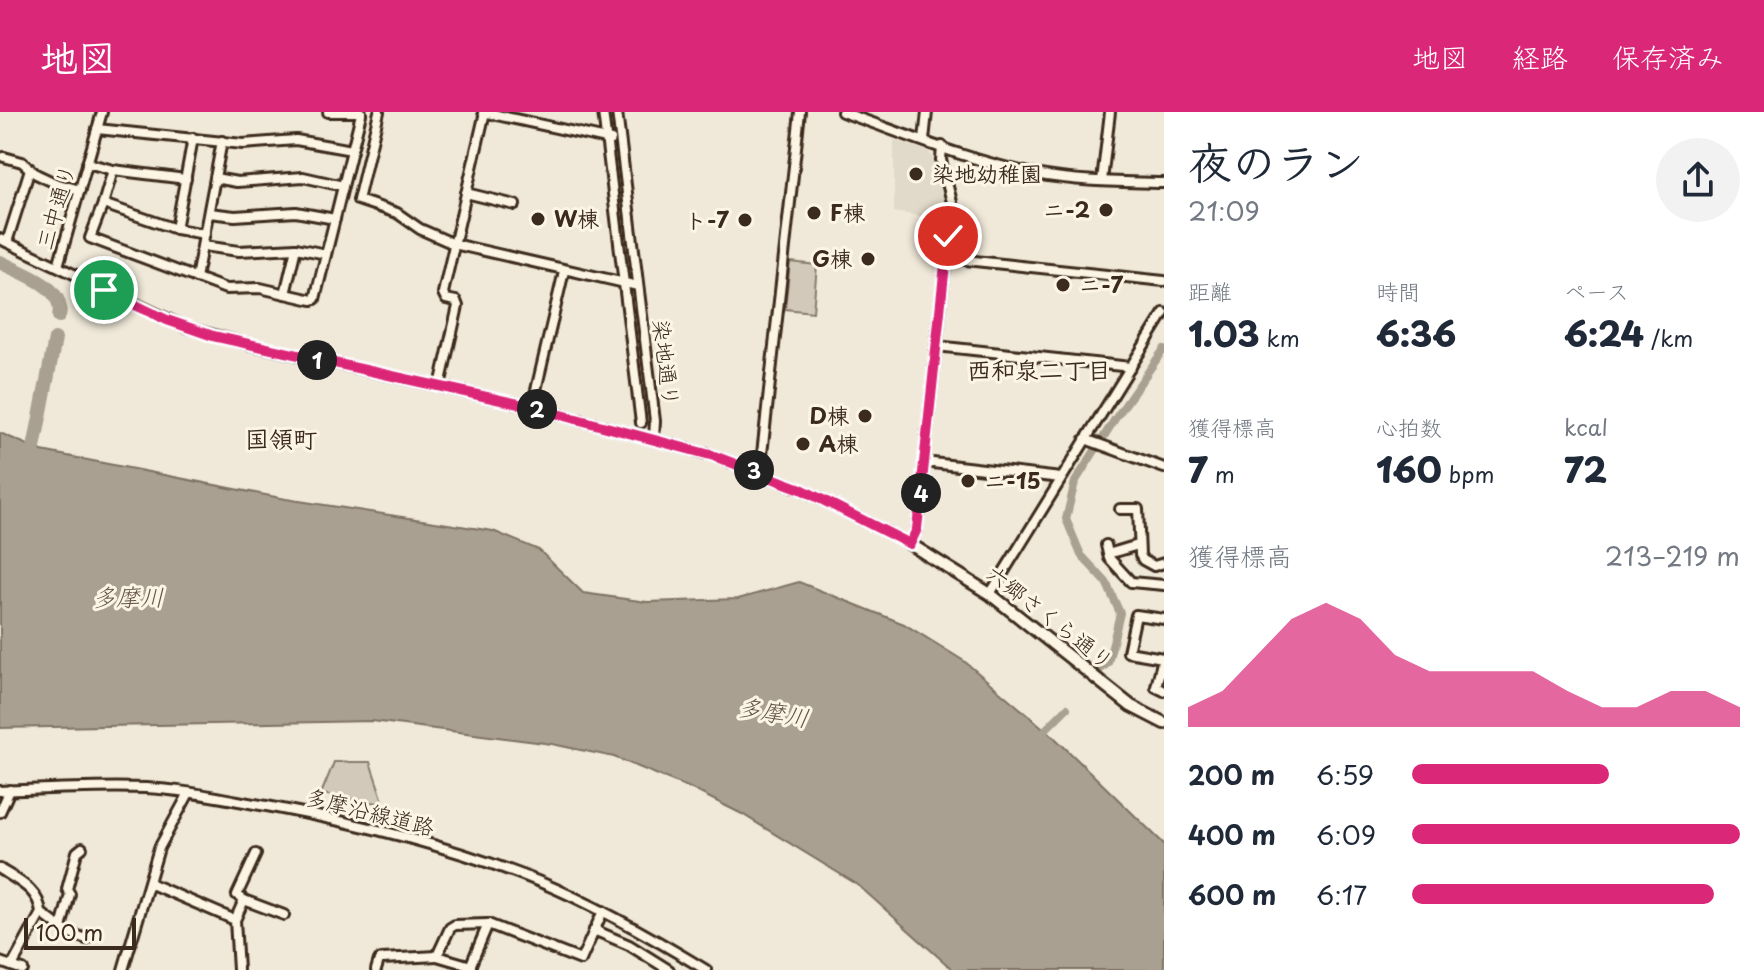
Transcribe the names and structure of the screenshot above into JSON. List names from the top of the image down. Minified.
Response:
{"streets":{"main road":["六郷さくら通り"],"street":["三中通り","染地通り","多摩沿線道路"]},"crossings":[["染地通り","六郷さくら通り"]],"districts":["西和泉二丁目","国領町"],"water":["多摩川"],"places":["染地幼稚園","ニ-2","F棟","W棟","ト-7","G棟","ニ-7","D棟","A棟","ニ-15"],"scale_bar":"100 m","page":{"header":"地図","nav":["地図","経路","保存済み"],"heading":["夜のラン","21:09"],"stats":[["距離","1.03 km"],["時間","6:36"],["ペース","6:24 /km"],["獲得標高","7 m"],["心拍数","160 bpm"],["kcal","72"]],"pins":["1","2","3","4"],"chart":["獲得標高","213–219 m"],"list":[{"name":"200 m","note":"6:59"},{"name":"400 m","note":"6:09"},{"name":"600 m","note":"6:17"}],"scale":"100 m"}}
